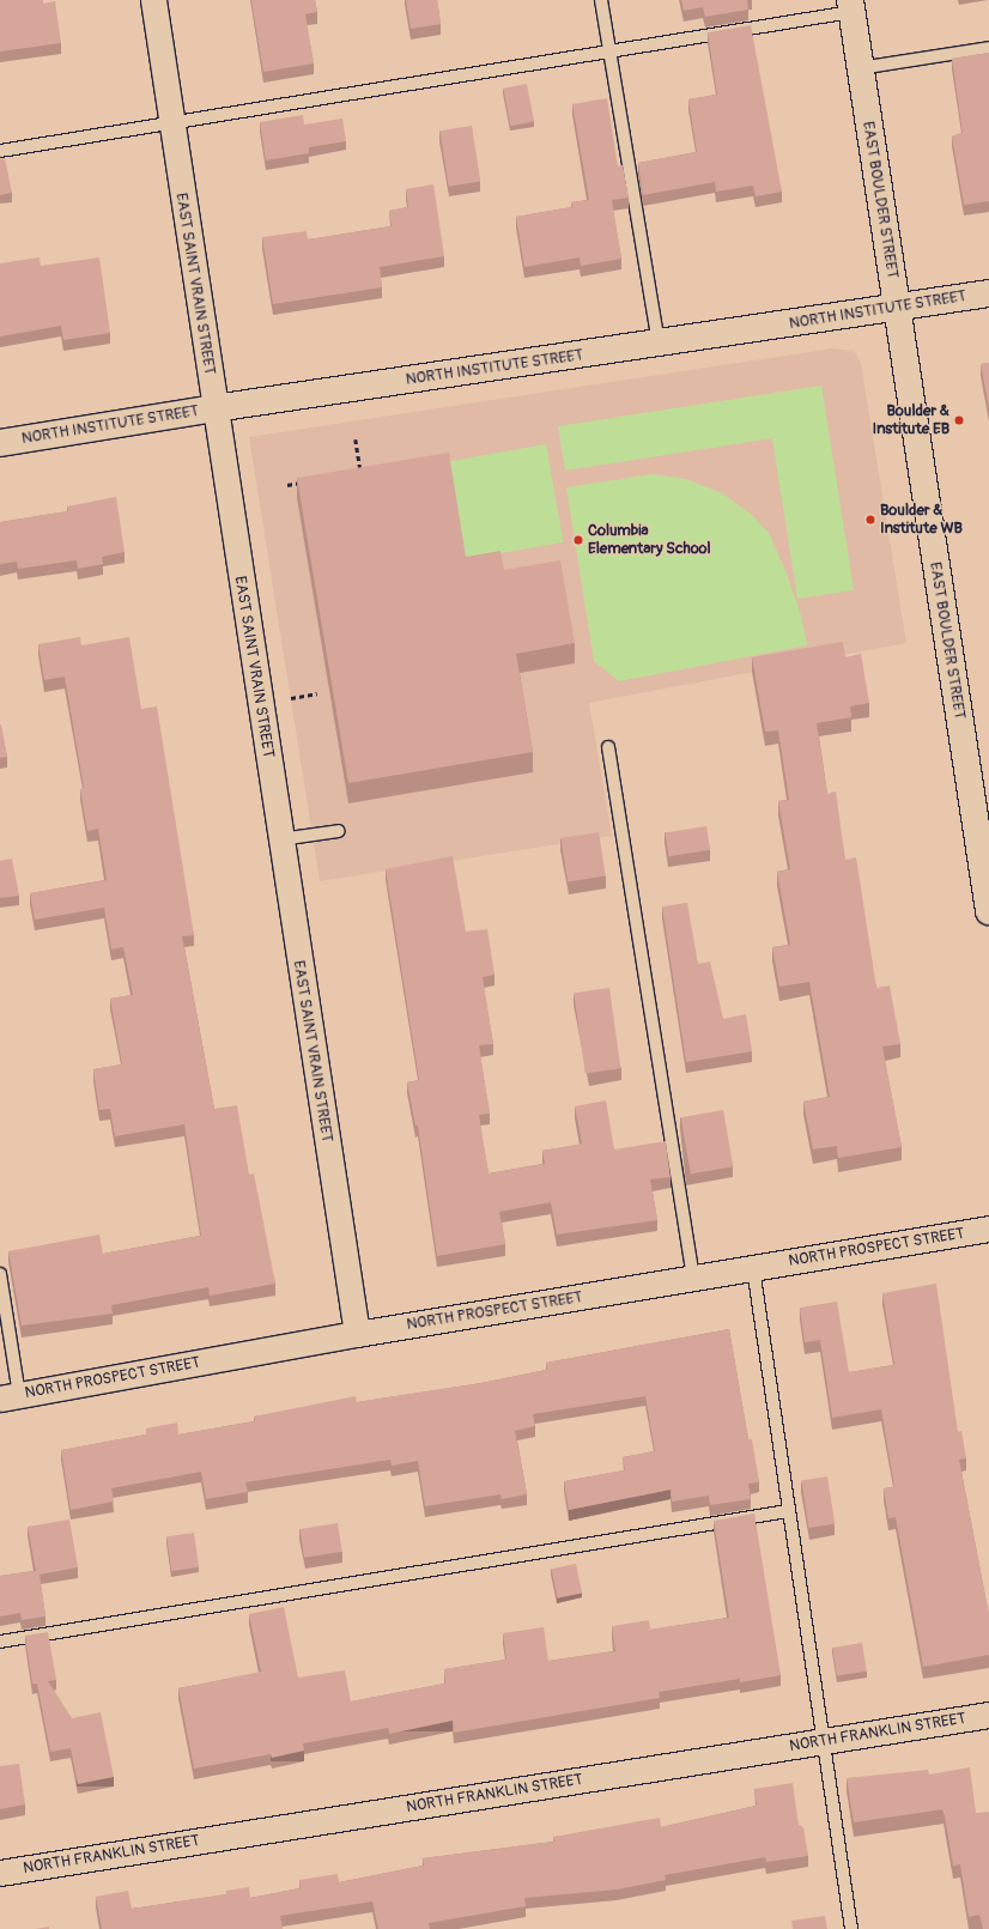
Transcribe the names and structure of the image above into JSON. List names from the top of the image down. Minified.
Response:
{"streets":{"street":["EAST BOULDER STREET","EAST SAINT VRAIN STREET","NORTH INSTITUTE STREET","NORTH PROSPECT STREET","NORTH FRANKLIN STREET"]},"crossings":[["EAST BOULDER STREET","NORTH INSTITUTE STREET"],["EAST SAINT VRAIN STREET","NORTH INSTITUTE STREET"],["EAST SAINT VRAIN STREET","NORTH PROSPECT STREET"]],"places":["Boulder & Institute EB","Boulder & Institute WB","Columbia Elementary School"]}
